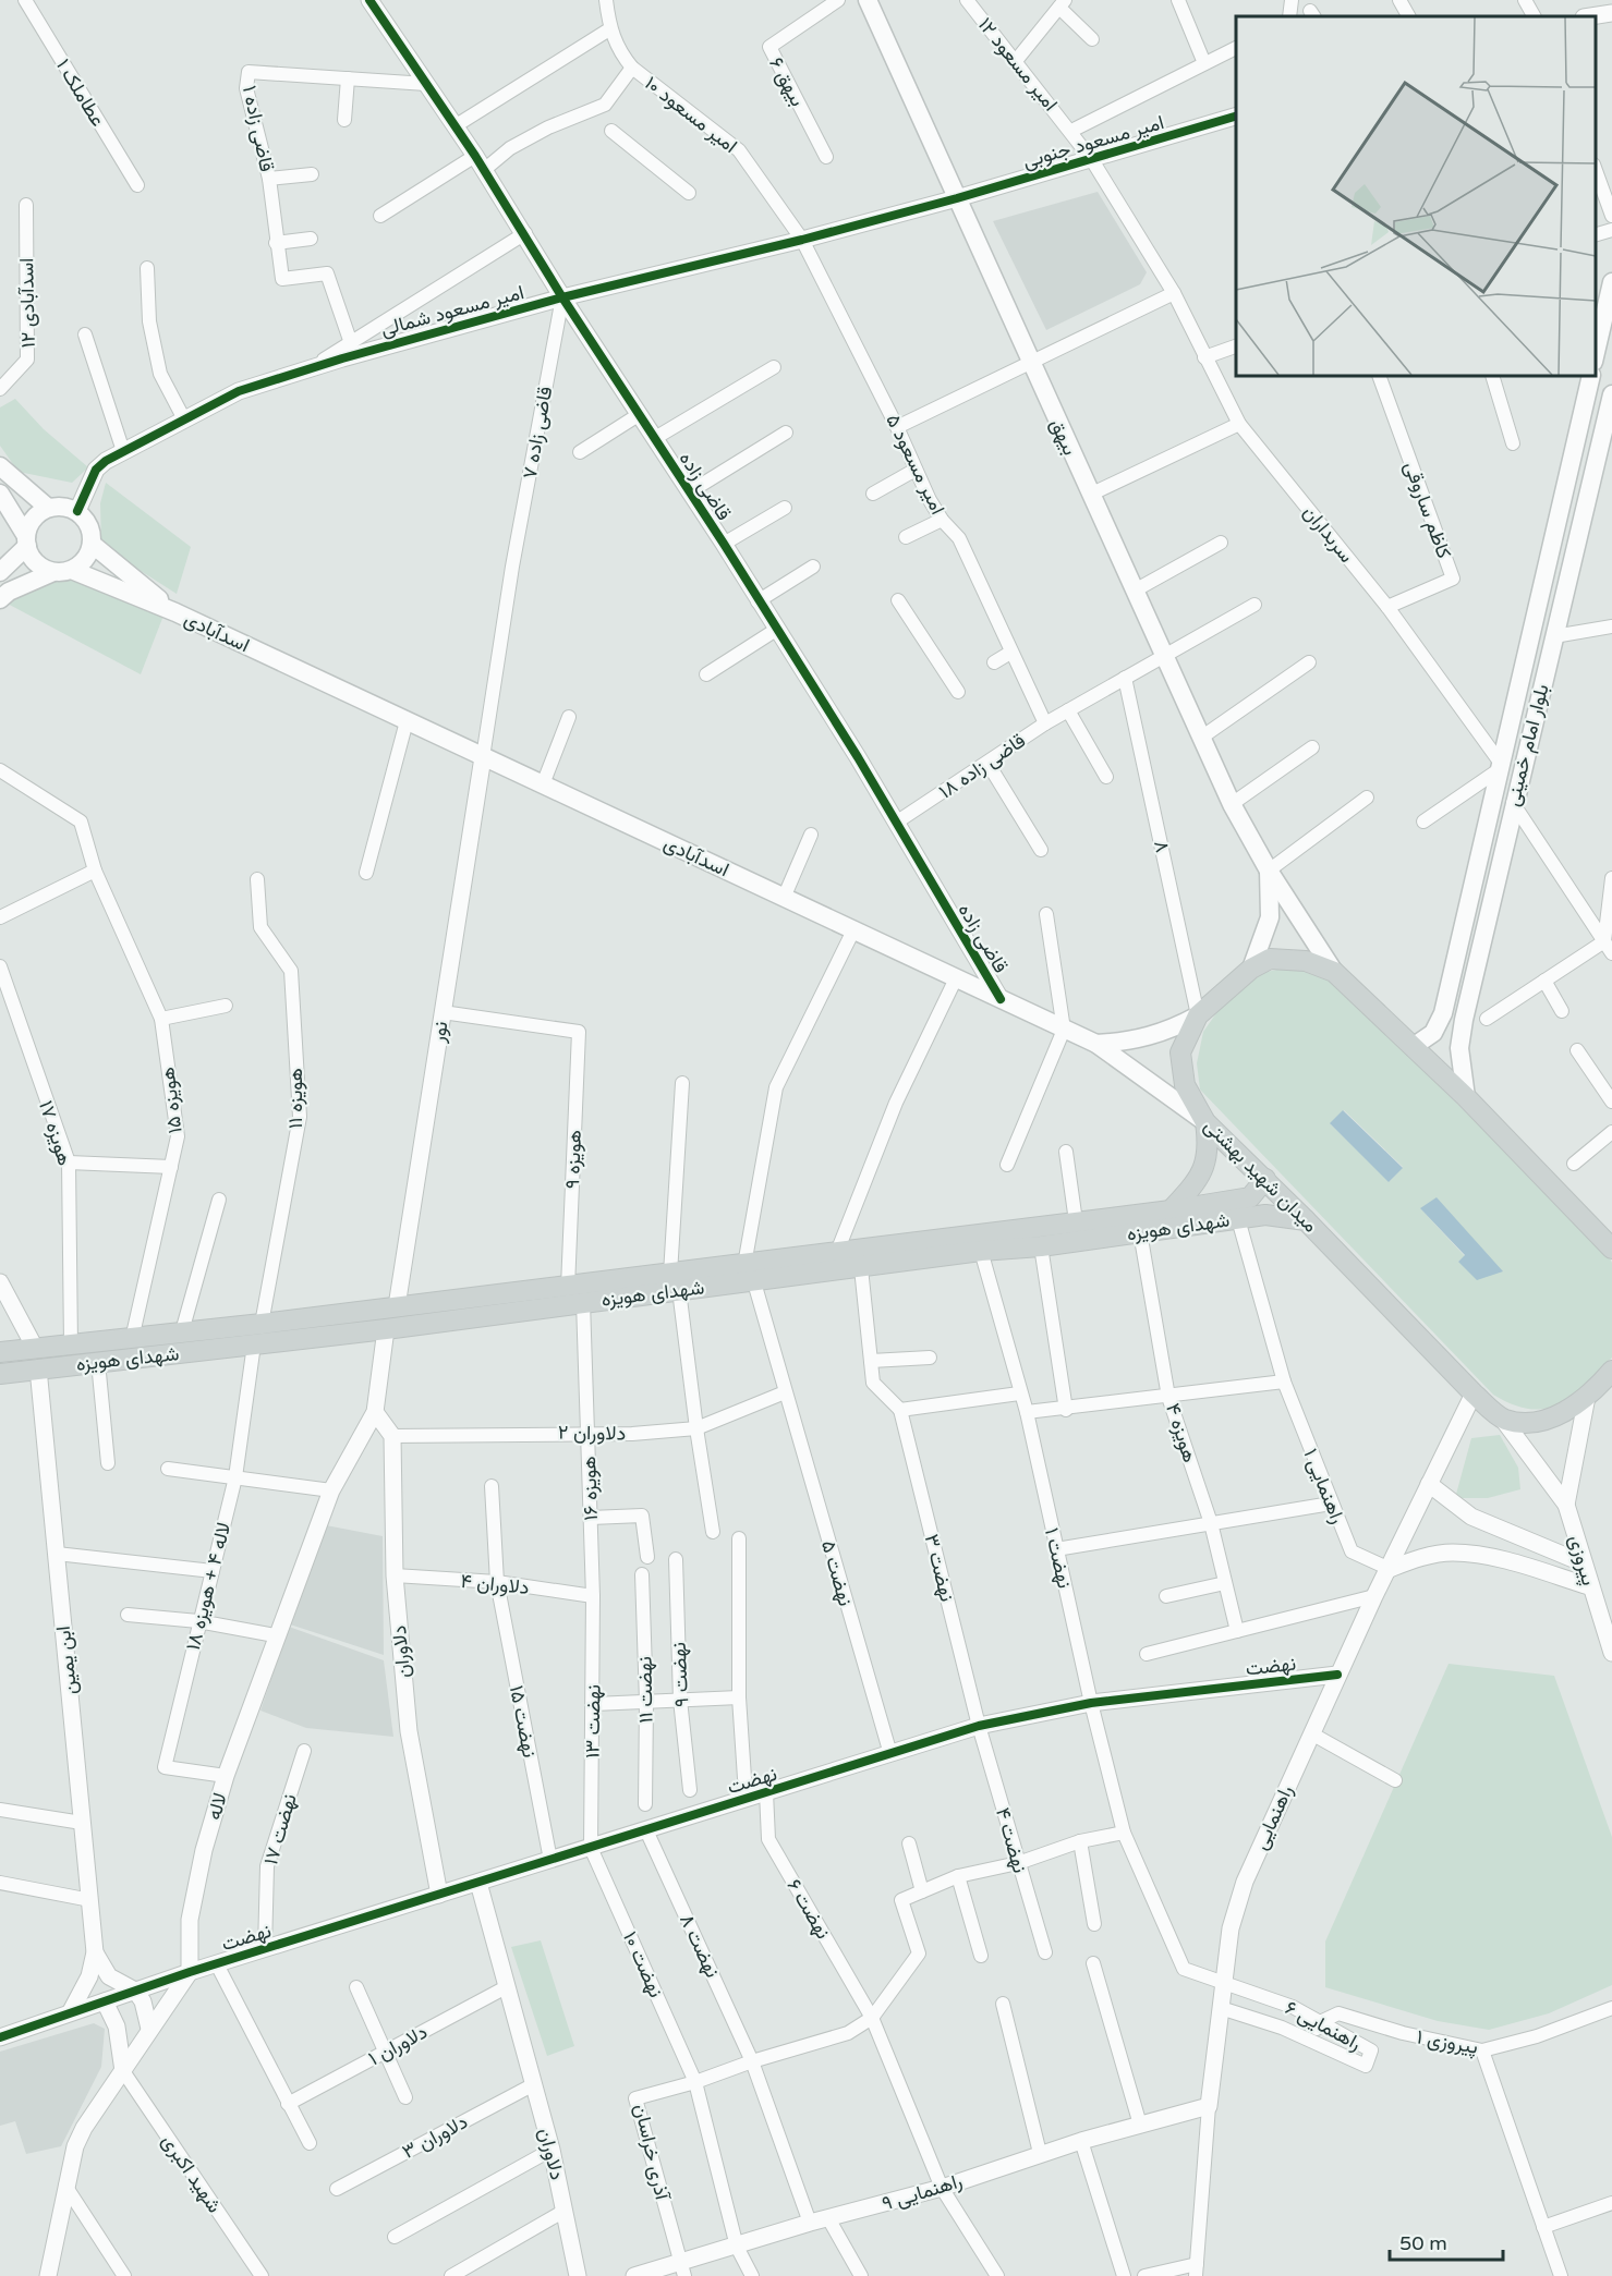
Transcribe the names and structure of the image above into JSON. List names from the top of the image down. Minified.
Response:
{"streets":{"main road":["بیهق","اسدآبادی","بلوار امام خمینی","میدان شهید بهشتی","شهدای هویزه"],"street":["امیر مسعود ۱۲","بیهق ۶","عطاملک ۱","امیر مسعود ۱۰","قاضی زاده ۱","امیر مسعود جنوبی","اسدآبادی ۱۲","امیر مسعود شمالی","قاضی زاده ۷","امیر مسعود ۵","قاضی زاده","کاظم ساروقی","سربداران","قاضی زاده ۱۸","۸","نور","هویزه ۱۱","هویزه ۱۵","هویزه ۱۷","هویزه ۹","دلاوران ۲","هویزه ۴","راهنمایی ۱","هویزه ۱۶","نهضت ۱","پیروزی","نهضت ۳","نهضت ۵","دلاوران ۴","لاله ۴ + هویزه ۱۸","دلاوران","ابن یمین","نهضت","نهضت ۹","نهضت ۱۱","نهضت ۱۵","نهضت ۱۳","لاله","راهنمایی","نهضت ۱۷","نهضت ۴","نهضت ۶","نهضت ۸","نهضت ۱۰","راهنمایی ۶","پیروزی ۱","دلاوران ۱","دلاوران ۳","آذری خراسان","شهید اکبری","راهنمایی ۹"]},"crossings":[["امیر مسعود ۱۲","امیر مسعود جنوبی"],["امیر مسعود ۱۲","سربداران"],["امیر مسعود ۱۰","امیر مسعود شمالی"],["امیر مسعود ۱۰","امیر مسعود ۵"],["قاضی زاده ۱","قاضی زاده"],["امیر مسعود جنوبی","امیر مسعود شمالی"],["امیر مسعود جنوبی","بیهق"],["امیر مسعود شمالی","قاضی زاده ۷"],["امیر مسعود شمالی","بیهق"],["امیر مسعود شمالی","امیر مسعود ۵"],["امیر مسعود شمالی","قاضی زاده"],["امیر مسعود شمالی","اسدآبادی"],["قاضی زاده ۷","قاضی زاده"],["قاضی زاده ۷","اسدآبادی"],["قاضی زاده ۷","نور"],["بیهق","قاضی زاده ۱۸"],["بیهق","میدان شهید بهشتی"],["امیر مسعود ۵","قاضی زاده ۱۸"],["قاضی زاده","اسدآبادی"],["قاضی زاده","قاضی زاده ۱۸"],["کاظم ساروقی","سربداران"],["سربداران","بلوار امام خمینی"],["اسدآبادی","نور"],["اسدآبادی","میدان شهید بهشتی"],["بلوار امام خمینی","میدان شهید بهشتی"],["قاضی زاده ۱۸","۸"],["۸","میدان شهید بهشتی"],["نور","هویزه ۹"],["نور","شهدای هویزه"],["هویزه ۱۱","شهدای هویزه"],["هویزه ۱۵","شهدای هویزه"],["هویزه ۱۷","شهدای هویزه"],["هویزه ۹","شهدای هویزه"],["میدان شهید بهشتی","شهدای هویزه"],["میدان شهید بهشتی","راهنمایی"],["شهدای هویزه","هویزه ۴"],["شهدای هویزه","راهنمایی ۱"],["شهدای هویزه","هویزه ۱۶"],["شهدای هویزه","نهضت ۱"],["شهدای هویزه","نهضت ۵"],["شهدای هویزه","لاله ۴ + هویزه ۱۸"],["شهدای هویزه","ابن یمین"],["شهدای هویزه","لاله"],["دلاوران ۲","هویزه ۱۶"],["دلاوران ۲","نهضت ۵"],["دلاوران ۲","دلاوران"],["راهنمایی ۱","راهنمایی"],["هویزه ۱۶","دلاوران ۴"],["هویزه ۱۶","نهضت ۱۳"],["نهضت ۱","نهضت"],["نهضت ۱","راهنمایی ۶"],["نهضت ۳","نهضت"],["نهضت ۳","نهضت ۴"],["نهضت ۵","نهضت"],["دلاوران ۴","دلاوران"],["دلاوران ۴","نهضت ۱۵"],["دلاوران ۴","نهضت ۱۳"],["لاله ۴ + هویزه ۱۸","لاله"],["دلاوران","نهضت"],["دلاوران","دلاوران ۱"],["دلاوران","دلاوران ۳"],["نهضت","نهضت ۱۵"],["نهضت","نهضت ۱۳"],["نهضت","لاله"],["نهضت","راهنمایی"],["نهضت","نهضت ۱۷"],["نهضت","نهضت ۴"],["نهضت","نهضت ۶"],["نهضت","نهضت ۸"],["نهضت","نهضت ۱۰"],["نهضت ۱۳","نهضت ۱۰"],["راهنمایی","راهنمایی ۶"],["راهنمایی","راهنمایی ۹"],["نهضت ۶","راهنمایی ۹"],["نهضت ۸","راهنمایی ۹"],["نهضت ۱۰","آذری خراسان"],["نهضت ۱۰","راهنمایی ۹"],["راهنمایی ۶","پیروزی ۱"],["آذری خراسان","راهنمایی ۹"]],"scale_bar":"50 m"}
